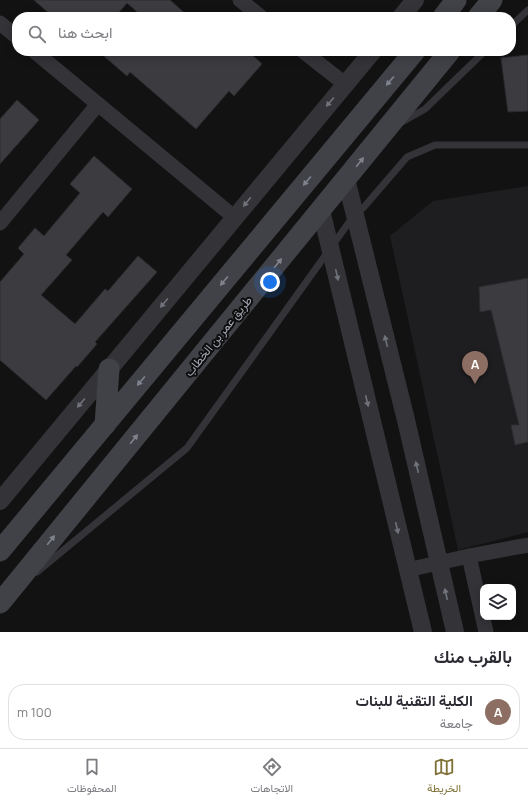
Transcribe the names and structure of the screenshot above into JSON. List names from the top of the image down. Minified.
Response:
{"streets":{"main road":["طريق عمر بن الخطاب"]},"page":{"search":"ابحث هنا","pins":"A","heading":"بالقرب منك","list":[{"mark":"A","name":"الكلية التقنية للبنات","note":"جامعة","value":"100 m"}],"nav":["الخريطة","الاتجاهات","المحفوظات"]}}
